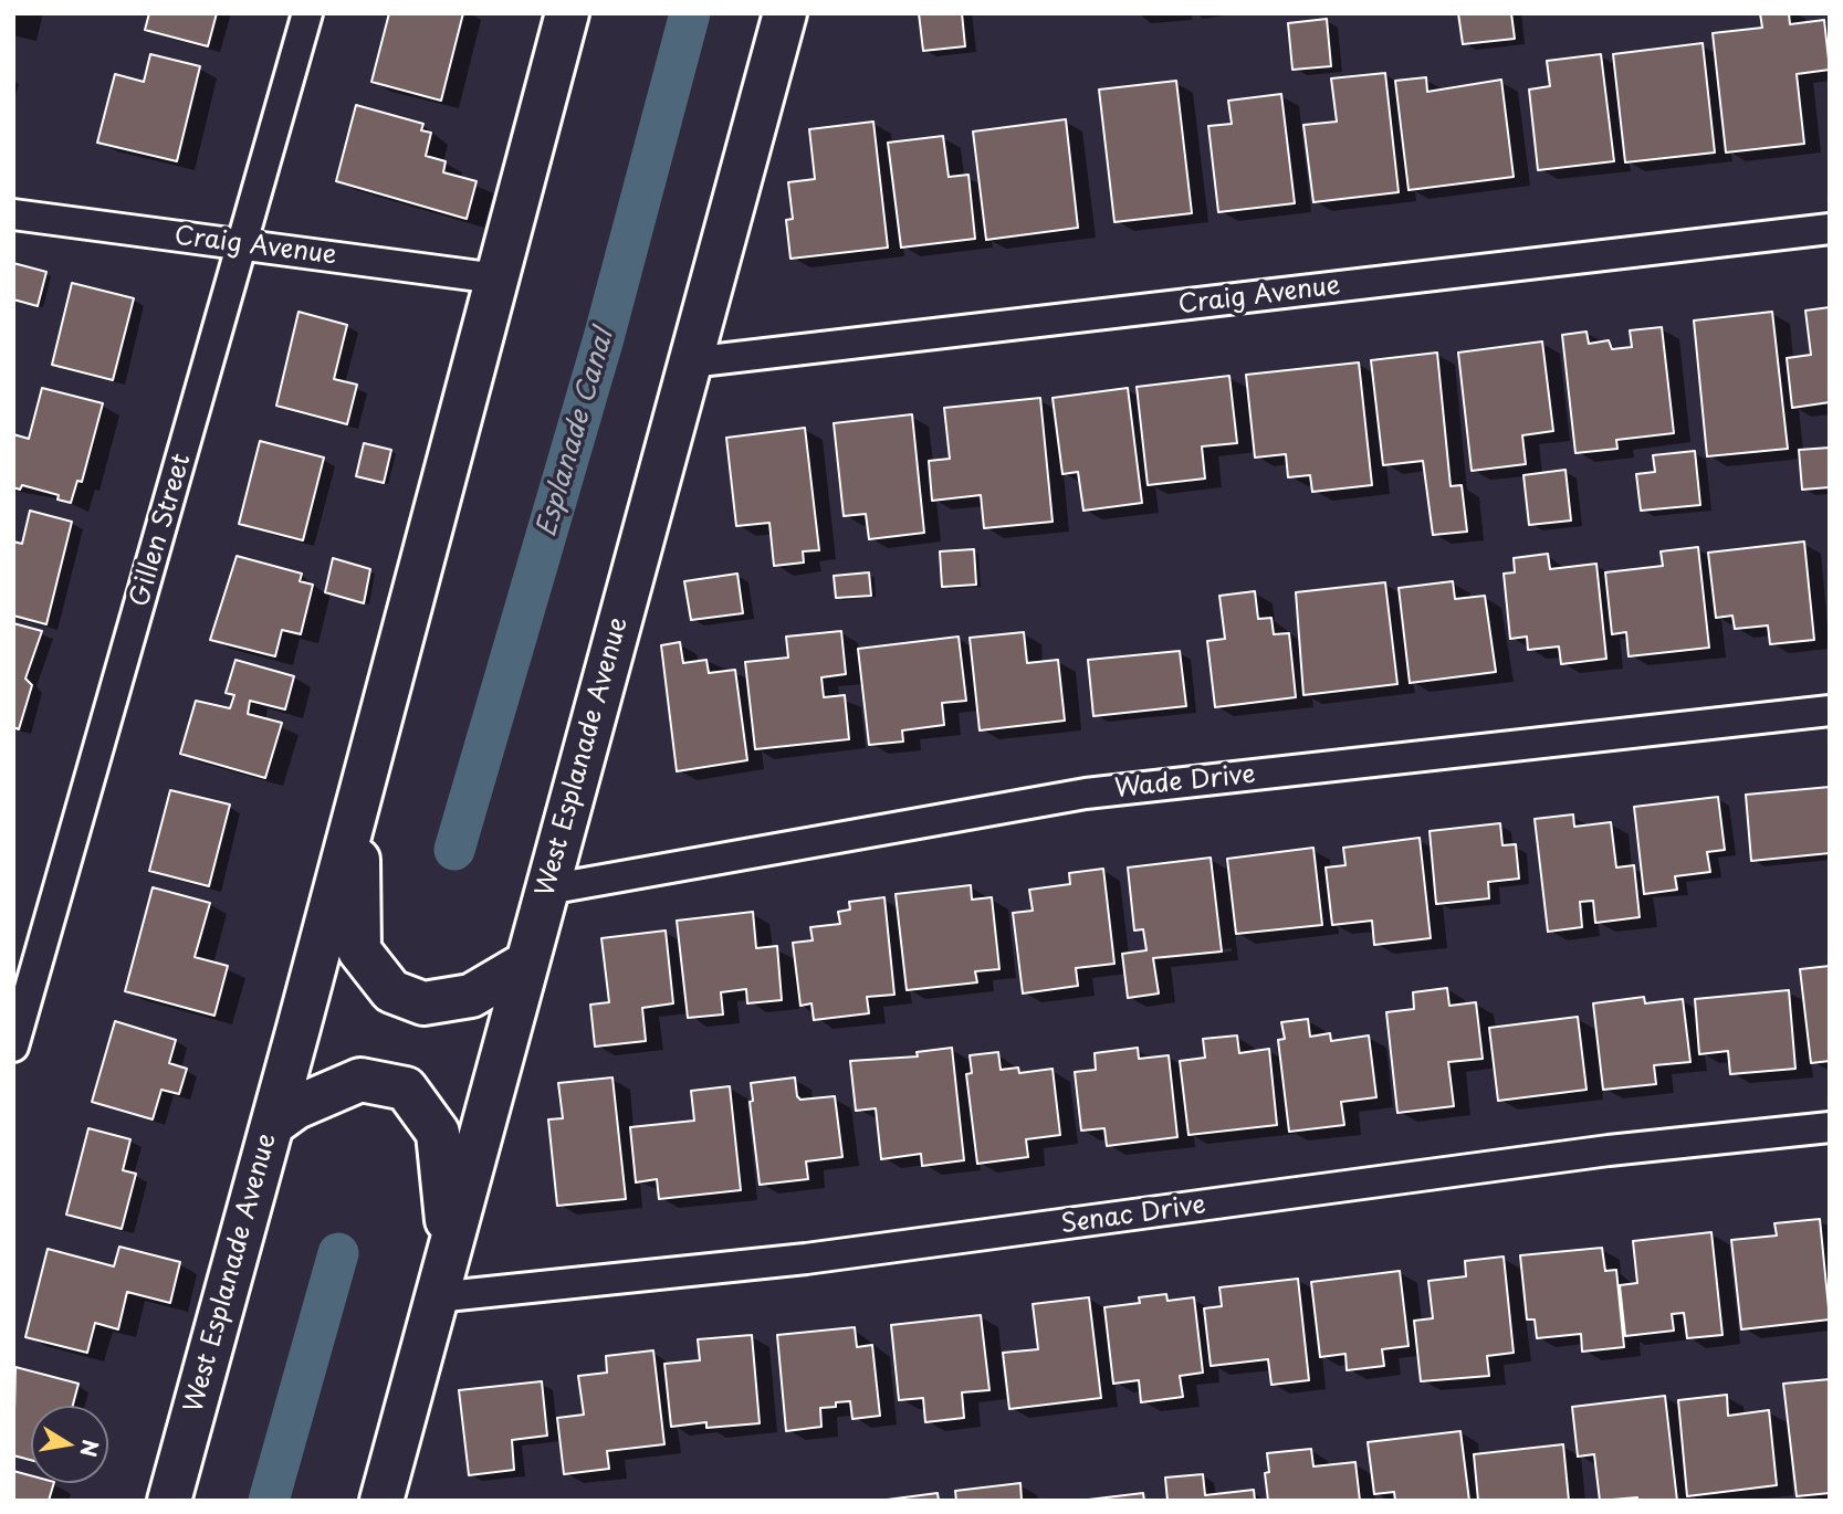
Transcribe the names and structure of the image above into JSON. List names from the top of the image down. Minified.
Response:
{"streets":{"main road":["West Esplanade Avenue"],"street":["Craig Avenue","Gillen Street","Wade Drive","Senac Drive"]},"crossings":[["Craig Avenue","Gillen Street"],["Craig Avenue","West Esplanade Avenue"],["West Esplanade Avenue","Wade Drive"],["West Esplanade Avenue","Senac Drive"]],"water":["Esplanade Canal"],"north":"right"}
